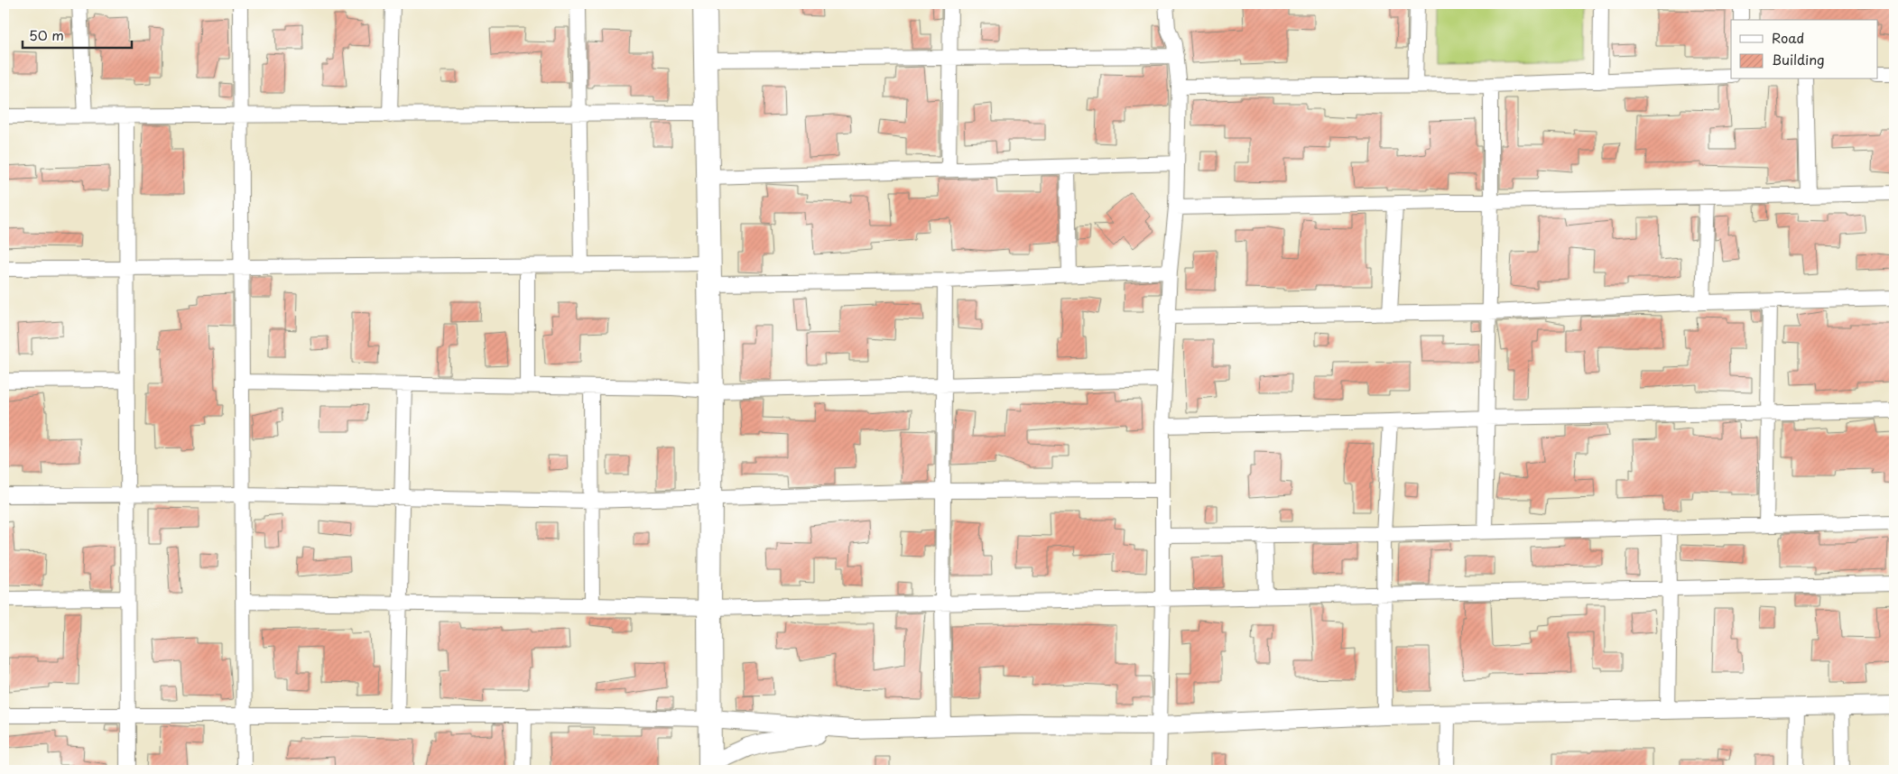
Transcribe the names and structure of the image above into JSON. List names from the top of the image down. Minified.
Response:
{"legend":["Road","Building"],"scale_bar":"50 m"}
